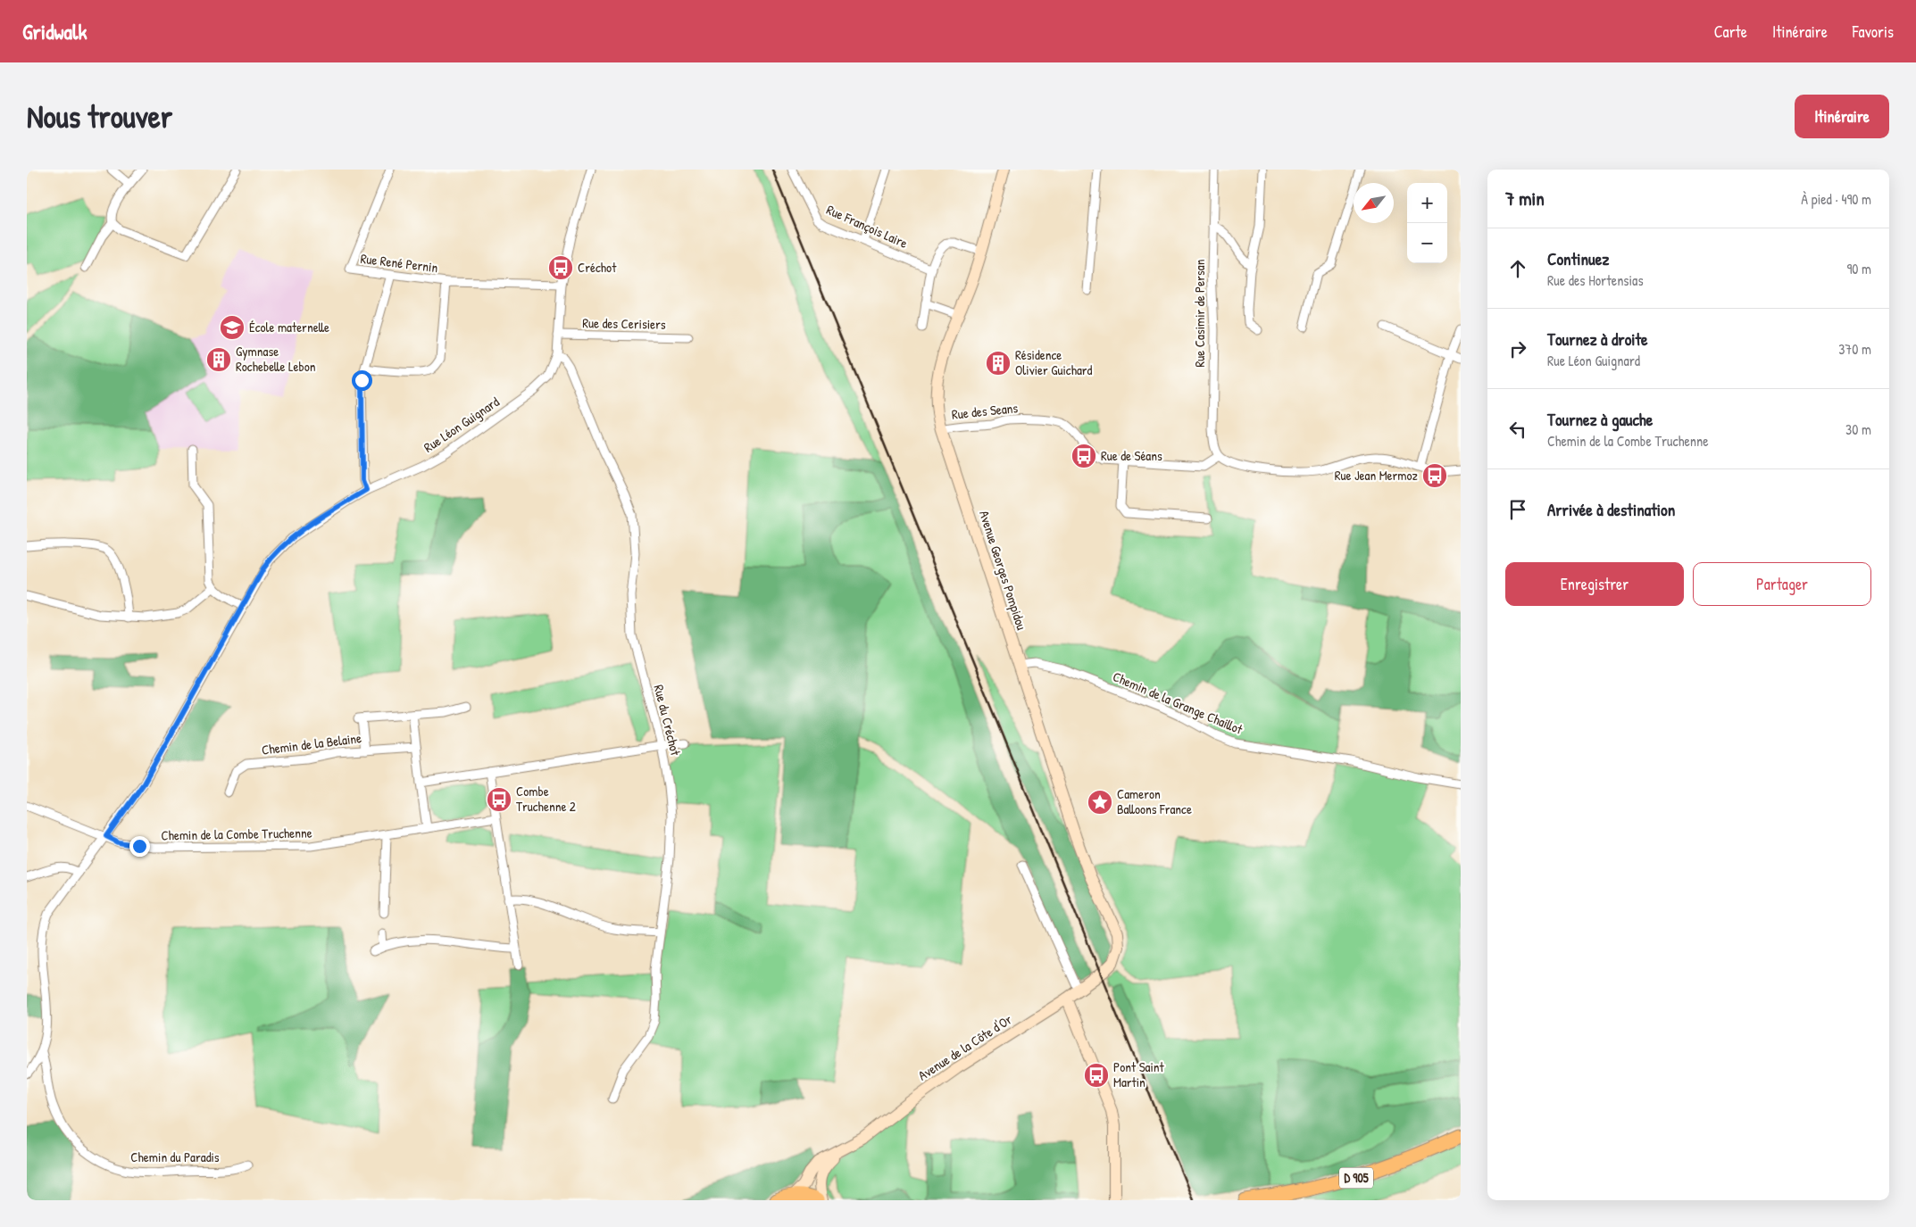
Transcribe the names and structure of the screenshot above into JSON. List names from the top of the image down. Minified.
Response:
{"streets":{"main road":["Avenue Georges Pompidou","Avenue de la Côte d'Or","D 905"],"street":["Rue François Laire","Rue René Pernin","Rue Casimir de Persan","Rue des Cerisiers","Rue des Seans","Rue Léon Guignard","Chemin de la Grange Chaillot","Rue du Créchot","Chemin de la Belaine","Chemin de la Combe Truchenne","Chemin du Paradis"]},"crossings":[["Rue René Pernin","Rue Léon Guignard"],["Rue Casimir de Persan","Rue des Seans"],["Rue des Cerisiers","Rue Léon Guignard"],["Rue des Seans","Avenue Georges Pompidou"],["Rue Léon Guignard","Rue du Créchot"],["Rue Léon Guignard","Chemin de la Combe Truchenne"],["Rue Léon Guignard","Chemin du Paradis"],["Avenue Georges Pompidou","Chemin de la Grange Chaillot"],["Avenue Georges Pompidou","Avenue de la Côte d'Or"]],"places":{"bus stop":["Créchot","Rue de Séans","Rue Jean Mermoz","Combe Truchenne 2","Pont Saint Martin"],"school or university":["École maternelle"],"building":["Gymnase Rochebelle Lebon","Résidence Olivier Guichard"],"place":["Cameron Balloons France"]},"north":"bottom left","page":{"header":"Gridwalk","nav":["Carte","Itinéraire","Favoris"],"buttons":["Itinéraire",["Enregistrer","Partager"]],"title":"Nous trouver","heading":["7 min","À pied · 490 m"],"map_buttons":["+","−"],"list":[["Continuez","Rue des Hortensias","90 m"],["Tournez à droite","Rue Léon Guignard","370 m"],["Tournez à gauche","Chemin de la Combe Truchenne","30 m"],"Arrivée à destination"]}}
